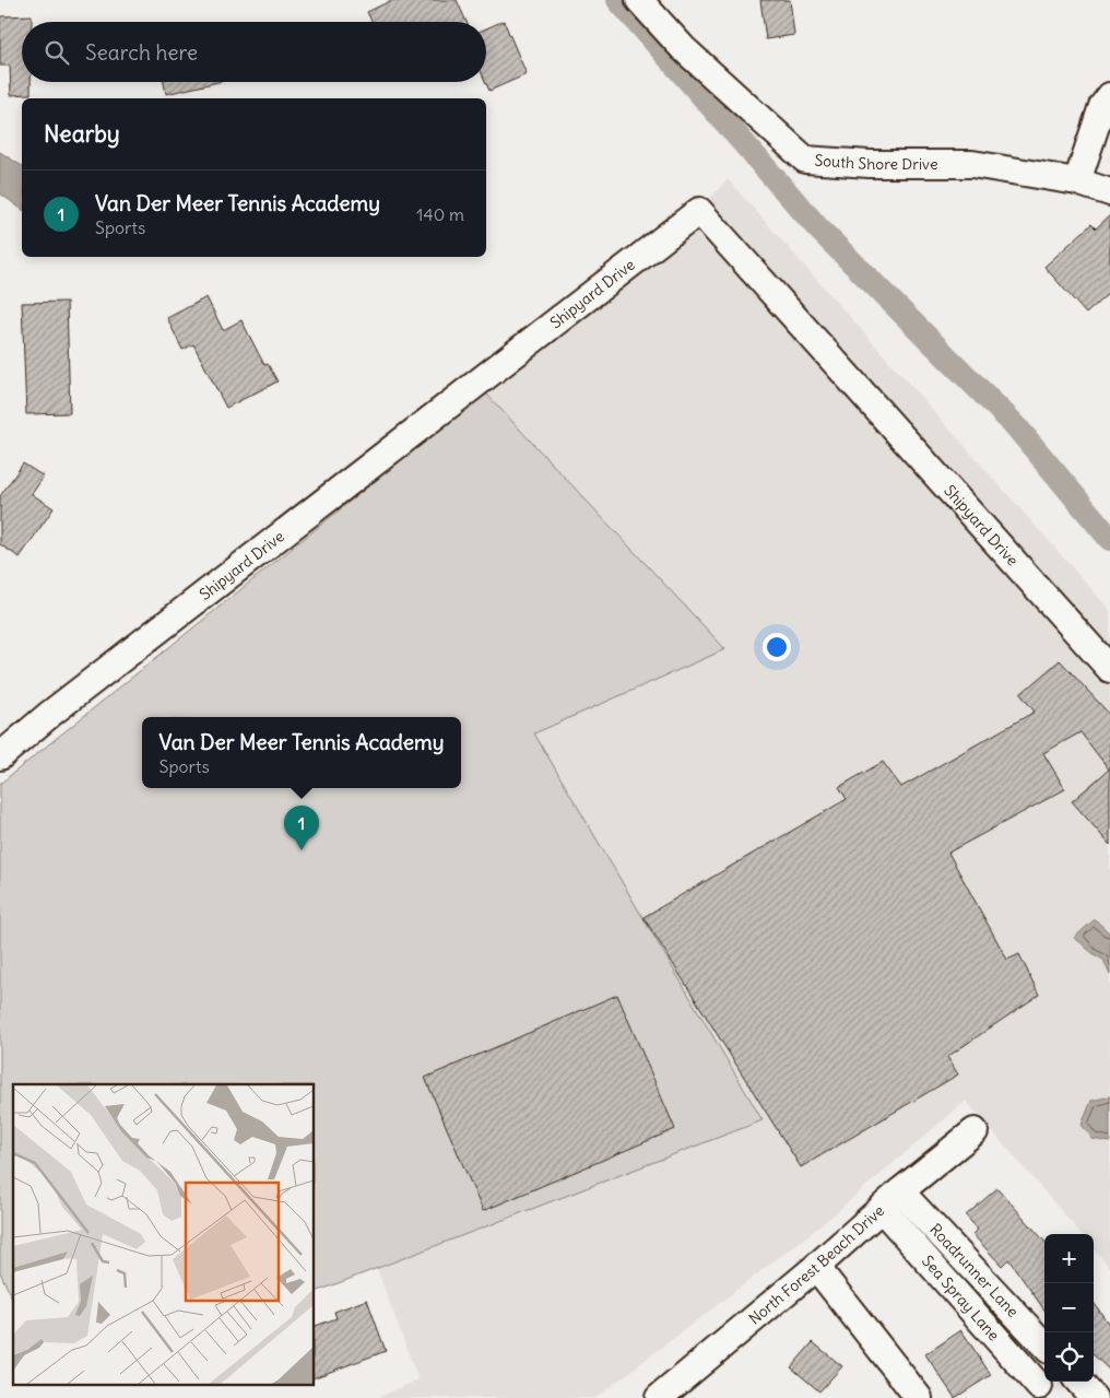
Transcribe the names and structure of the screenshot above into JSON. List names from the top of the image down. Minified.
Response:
{"streets":{"street":["South Shore Drive","Shipyard Drive","North Forest Beach Drive","Roadrunner Lane","Sea Spray Lane"]},"crossings":[["North Forest Beach Drive","Roadrunner Lane"],["North Forest Beach Drive","Sea Spray Lane"]],"page":{"search":"Search here","heading":"Nearby","list":[{"mark":"1","name":"Van Der Meer Tennis Academy","note":"Sports","value":"140 m"}],"popup":["Van Der Meer Tennis Academy","Sports"],"pins":"1","map_buttons":["+","−"]}}
